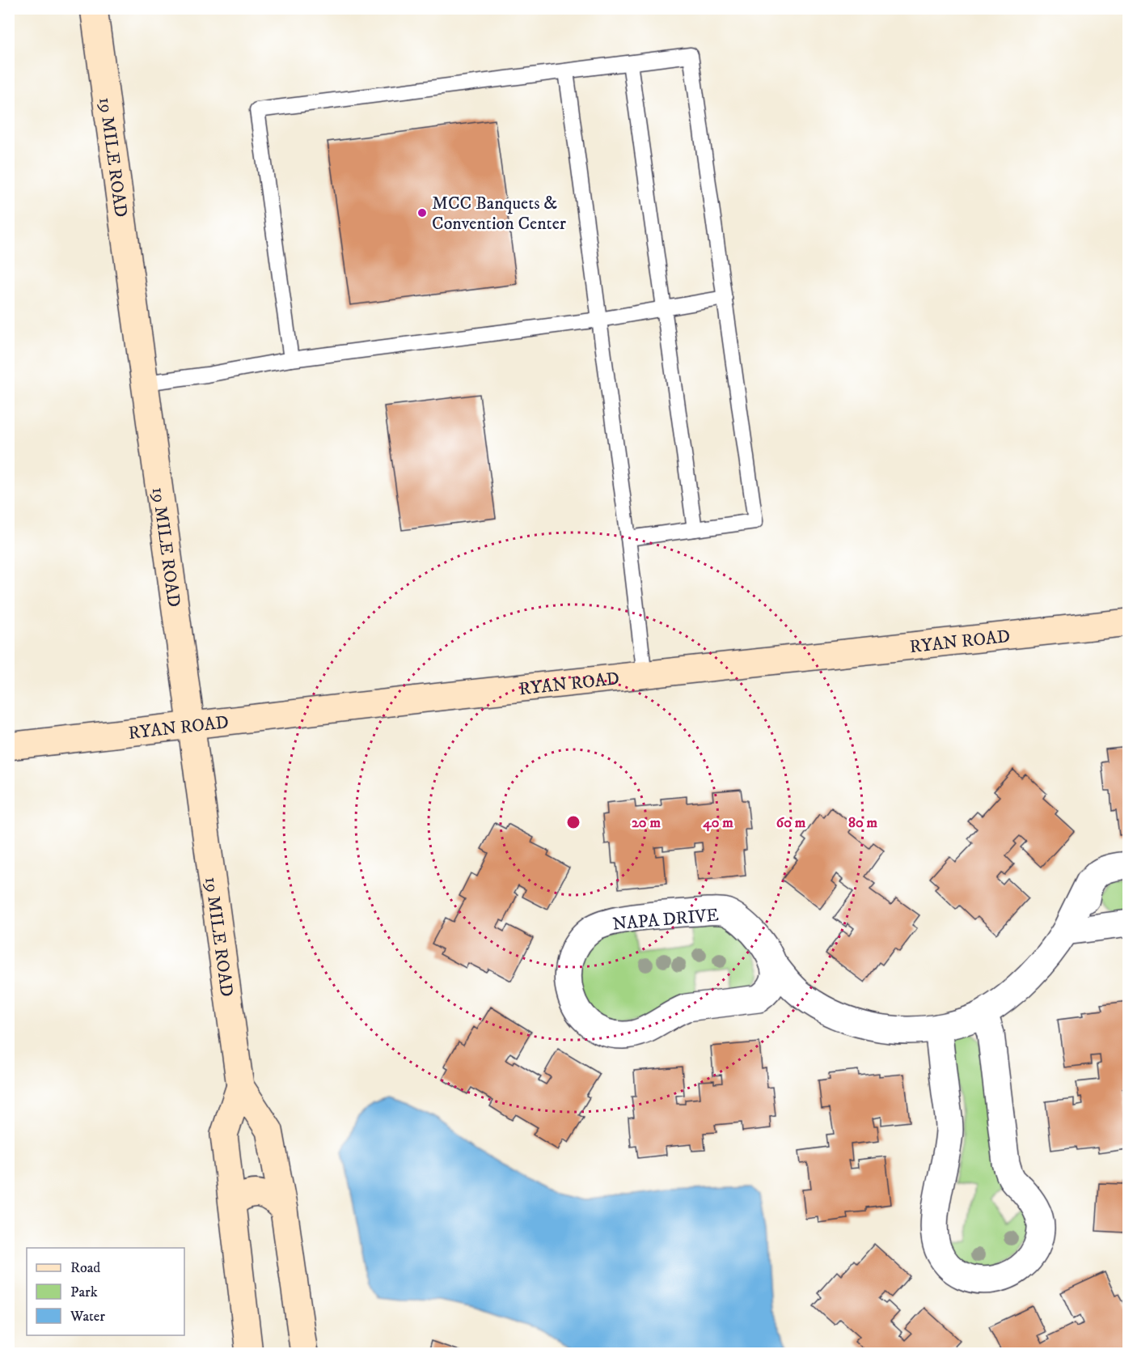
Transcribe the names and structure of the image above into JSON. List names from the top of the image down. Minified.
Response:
{"streets":{"main road":["19 MILE ROAD","RYAN ROAD"],"street":["NAPA DRIVE"]},"crossings":[["19 MILE ROAD","RYAN ROAD"]],"places":["MCC Banquets & Convention Center"],"legend":["Road","Park","Water"],"rings":["20 m","40 m","60 m","80 m"]}
